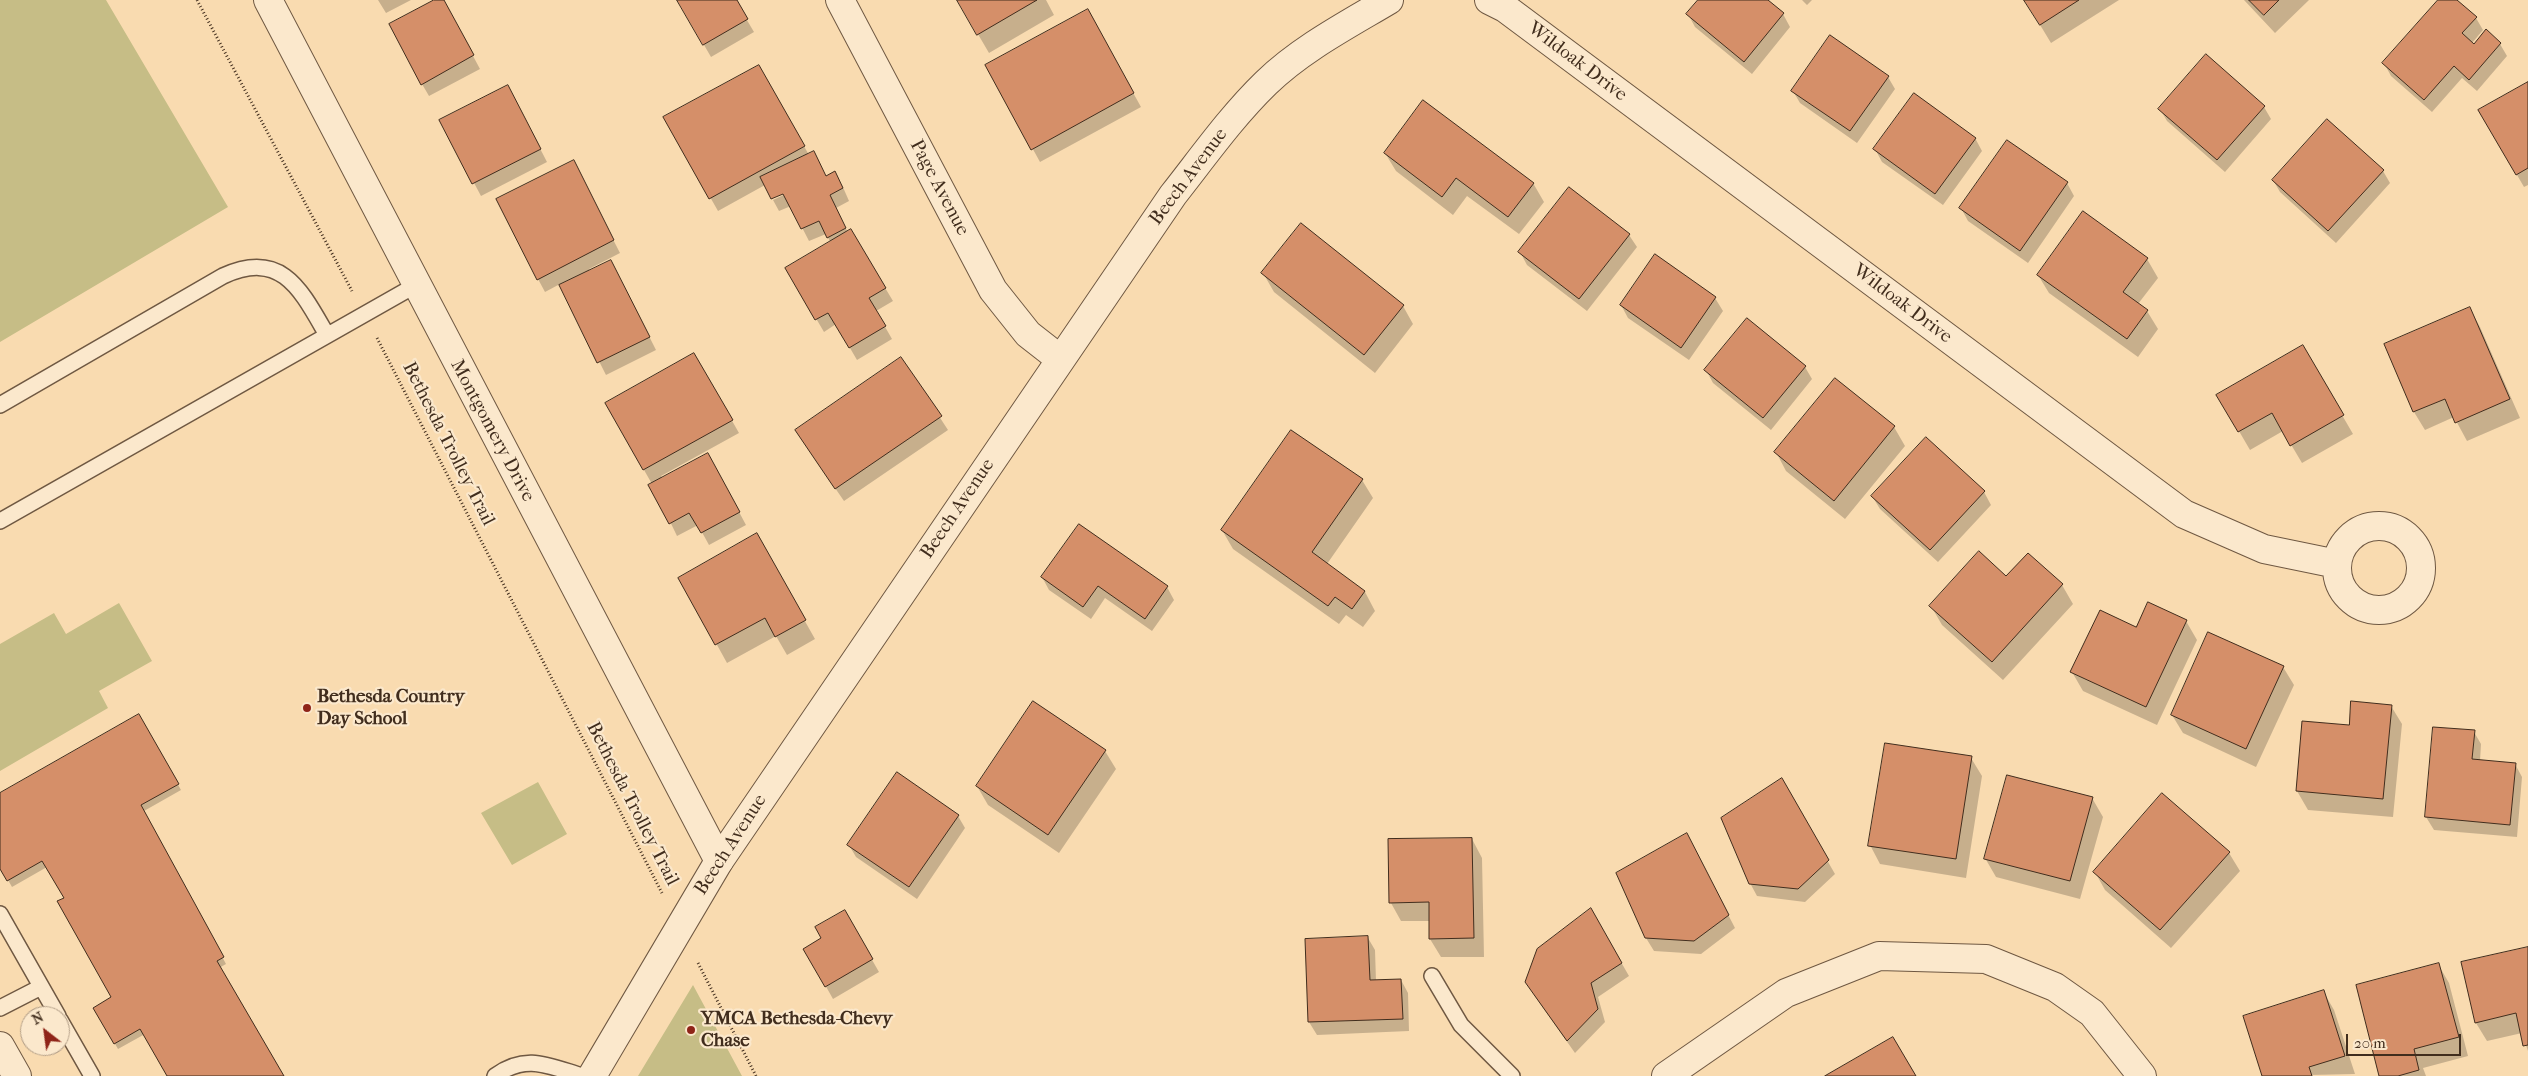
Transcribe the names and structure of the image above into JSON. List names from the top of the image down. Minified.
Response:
{"streets":{"street":["Wildoak Drive","Beech Avenue","Page Avenue","Montgomery Drive"],"path":["Bethesda Trolley Trail"]},"crossings":[["Beech Avenue","Page Avenue"],["Beech Avenue","Montgomery Drive"]],"places":["Bethesda Country Day School","YMCA Bethesda-Chevy Chase"],"scale_bar":"20 m","north":"top left"}
